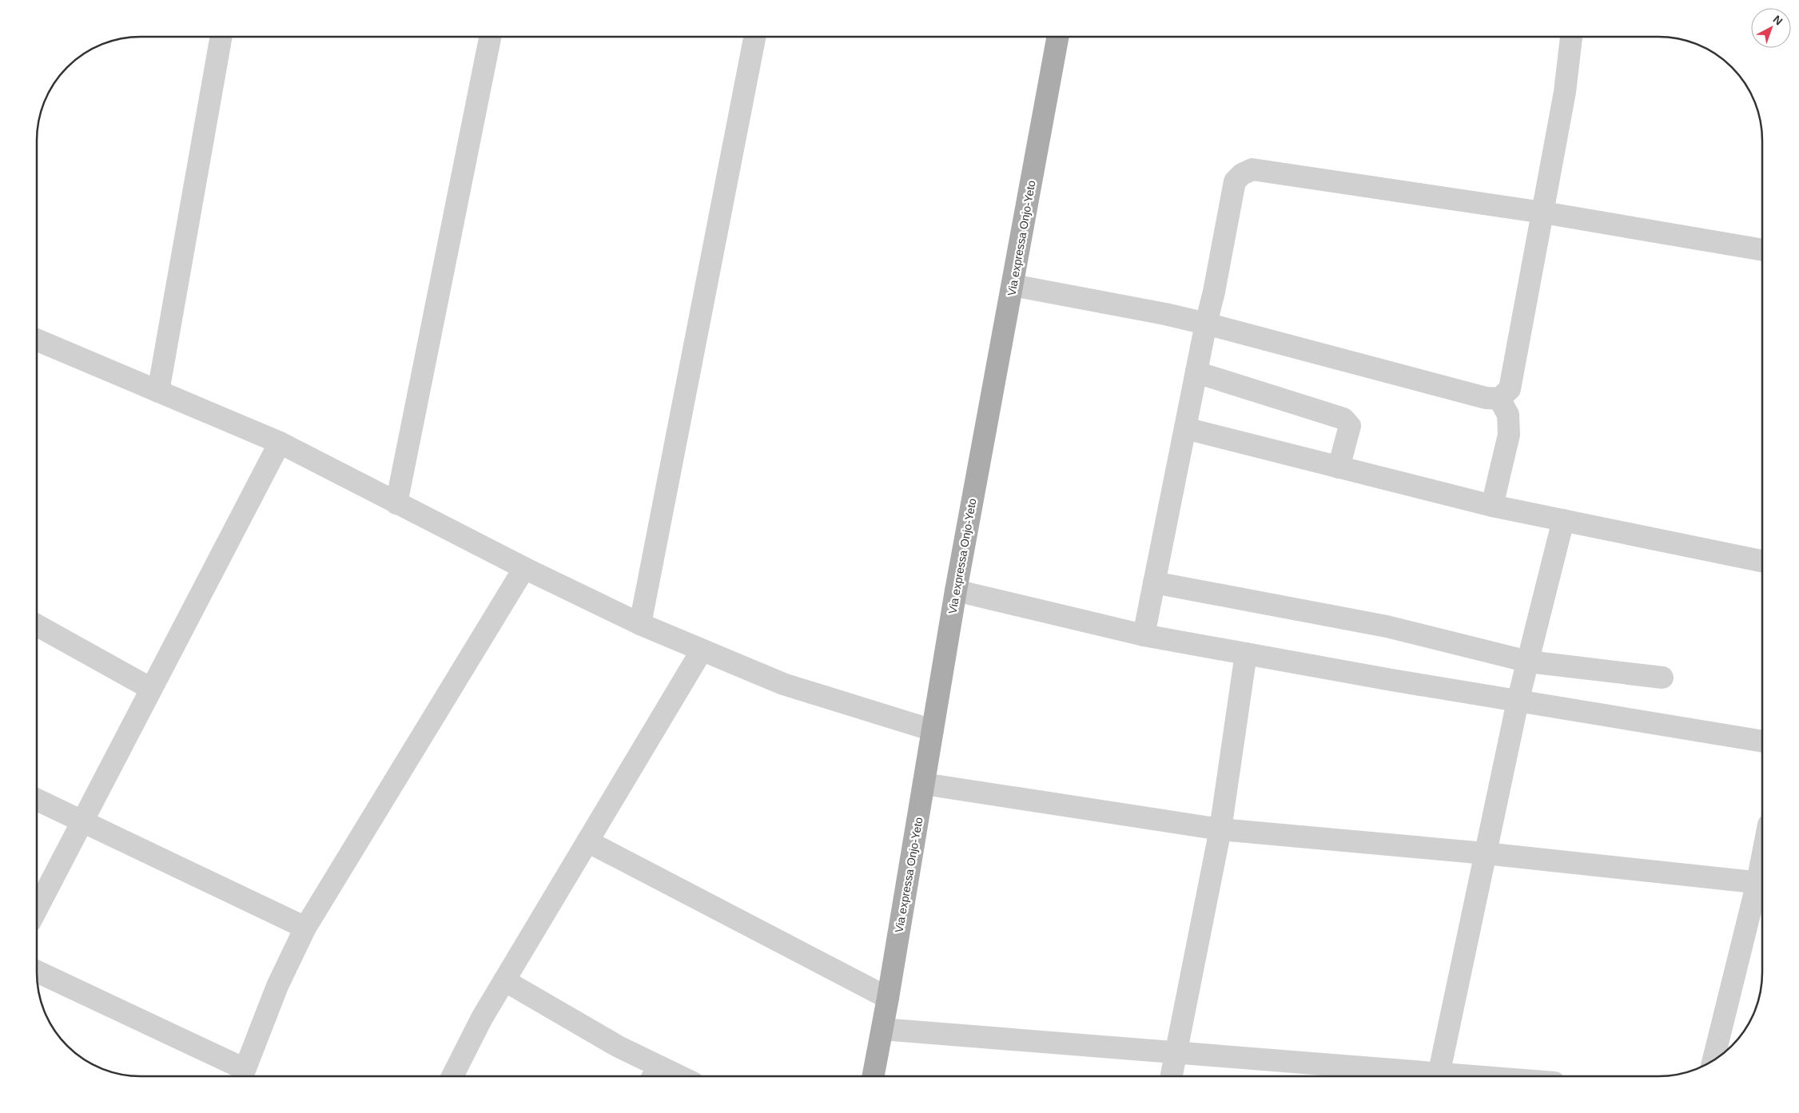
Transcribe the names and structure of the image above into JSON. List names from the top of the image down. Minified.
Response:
{"streets":{"main road":["Via expressa Onjo-Yeto"]},"north":"top right"}
